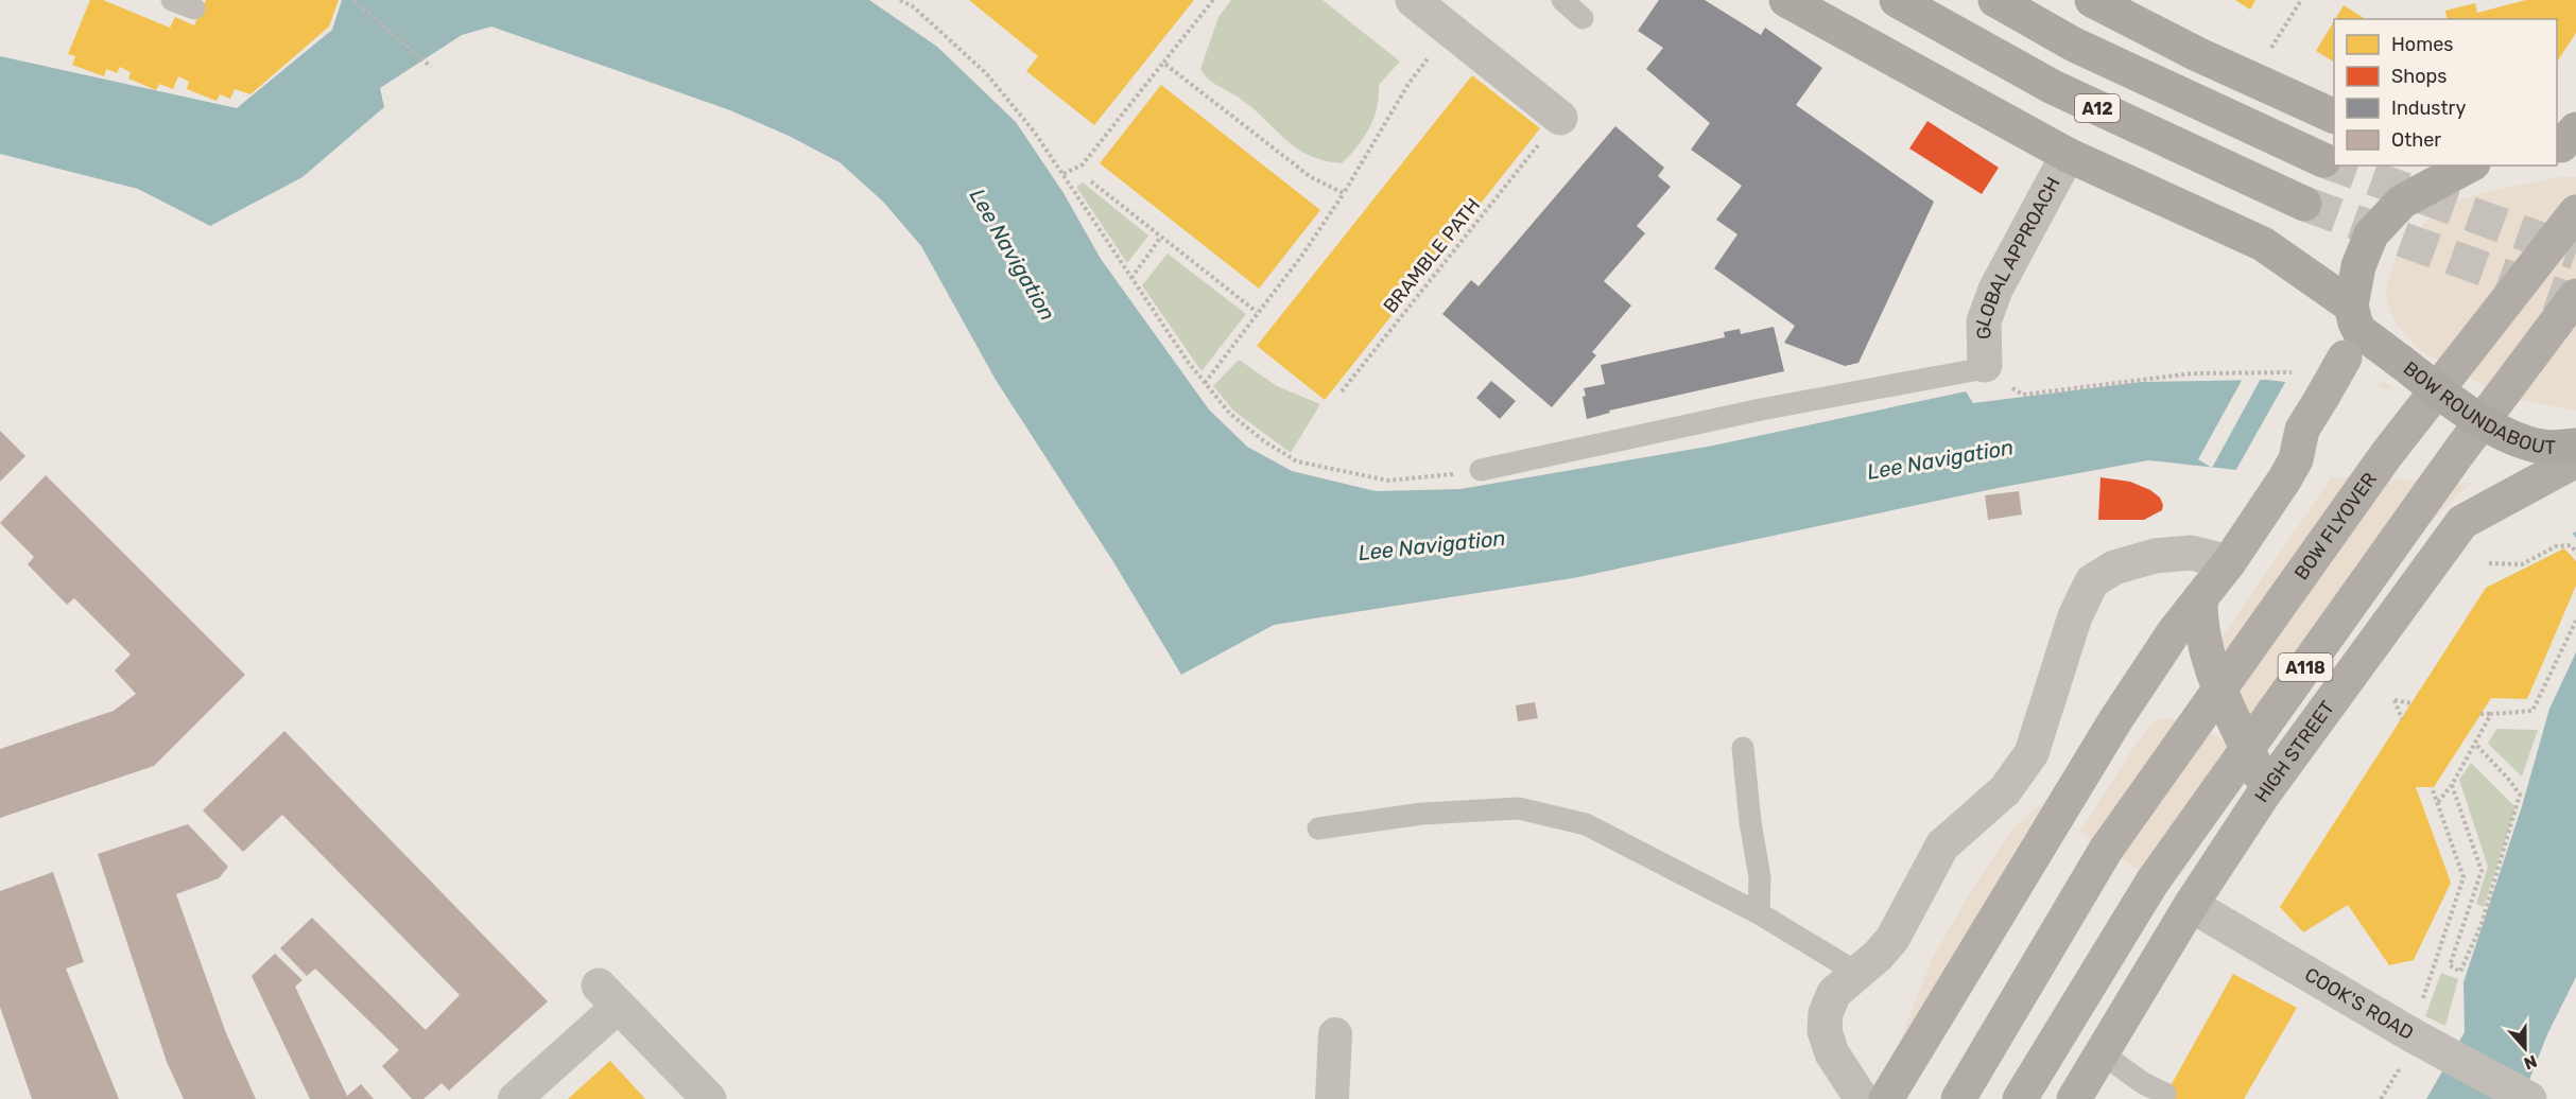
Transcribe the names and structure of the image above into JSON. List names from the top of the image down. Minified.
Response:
{"streets":{"highway":["A12","BOW ROUNDABOUT"],"main road":["BOW FLYOVER","A118","HIGH STREET"],"street":["GLOBAL APPROACH","COOK'S ROAD"],"path":["BRAMBLE PATH"]},"crossings":[["GLOBAL APPROACH","BOW ROUNDABOUT"],["HIGH STREET","COOK'S ROAD"]],"water":["Lee Navigation"],"legend":["Homes","Shops","Industry","Other"],"north":"bottom"}
